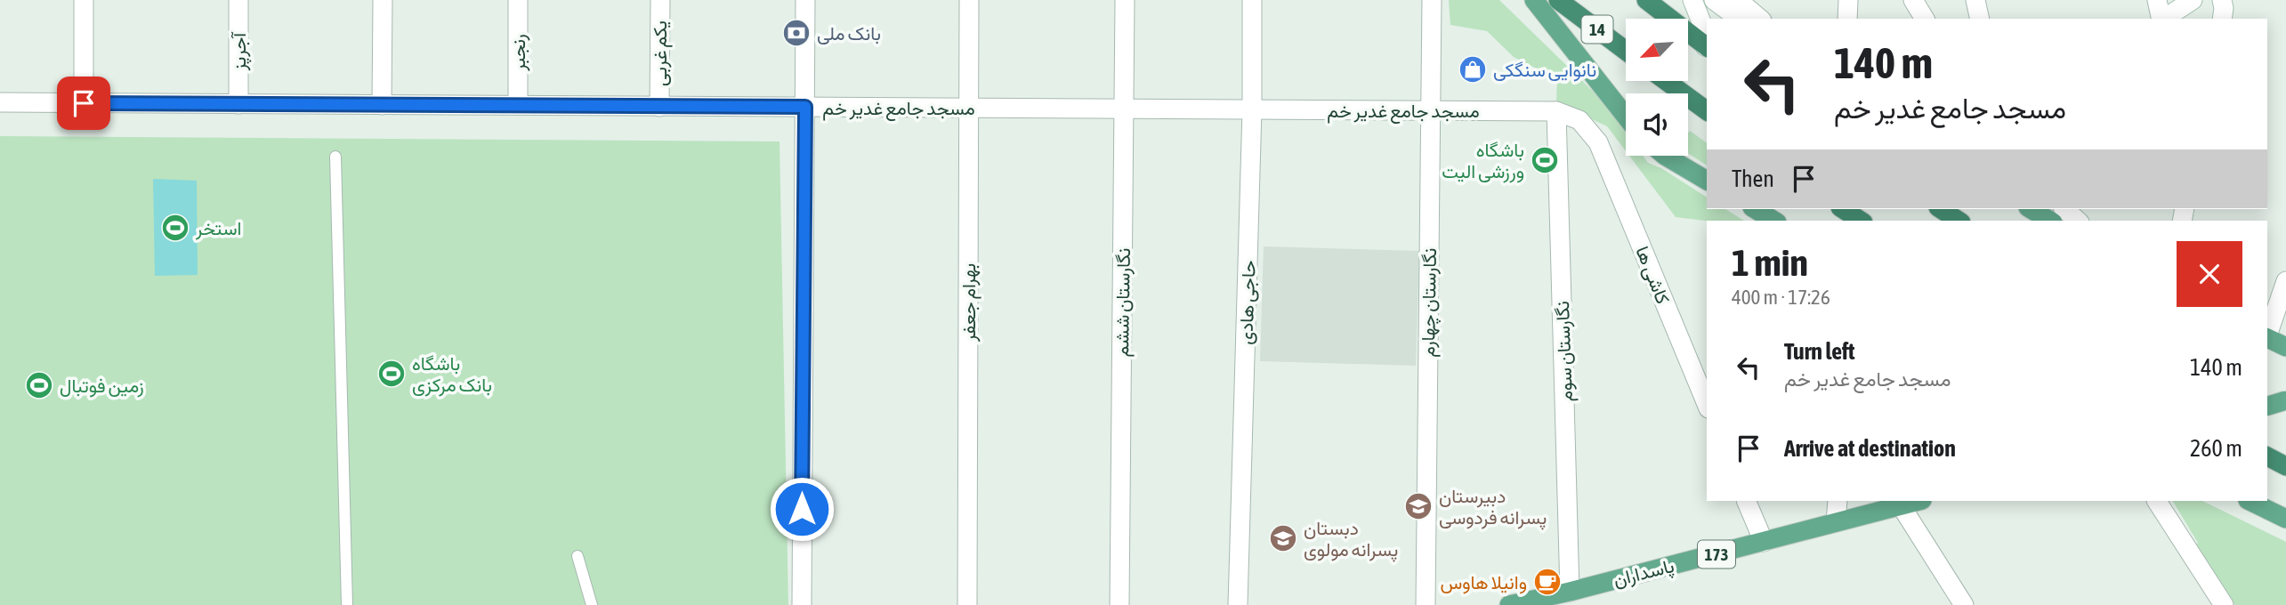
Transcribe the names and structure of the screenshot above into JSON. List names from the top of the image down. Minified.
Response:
{"streets":{"highway":["14"],"main road":["173","پاسداران"],"street":["آجرپز","رنجبر","یکم غربی","مسجد جامع غدیر خم","کاشی ها","بهرام جعفر","نگارستان ششم","حاجی هادی","نگارستان چهارم","نگارستان سوم"]},"crossings":[["آجرپز","مسجد جامع غدیر خم"],["رنجبر","مسجد جامع غدیر خم"],["یکم غربی","مسجد جامع غدیر خم"],["مسجد جامع غدیر خم","کاشی ها"],["مسجد جامع غدیر خم","بهرام جعفر"],["مسجد جامع غدیر خم","نگارستان ششم"],["مسجد جامع غدیر خم","حاجی هادی"],["مسجد جامع غدیر خم","نگارستان چهارم"],["مسجد جامع غدیر خم","نگارستان سوم"],["نگارستان سوم","پاسداران"]],"places":{"bank":["بانک ملی"],"shop":["نانوایی سنگکی"],"sports":["باشگاه ورزشی الیت","استخر","باشگاه بانک مرکزی","زمین فوتبال"],"school or university":["دبیرستان پسرانه فردوسی","دبستان پسرانه مولوی"],"cafe":["وانیلا هاوس"]},"north":"bottom left","page":{"turn":["140 m","مسجد جامع غدیر خم"],"then":"Then","heading":["1 min","400 m · 17:26"],"list":[{"name":"Turn left","note":"مسجد جامع غدیر خم","value":"140 m"},{"name":"Arrive at destination","value":"260 m"}]}}
